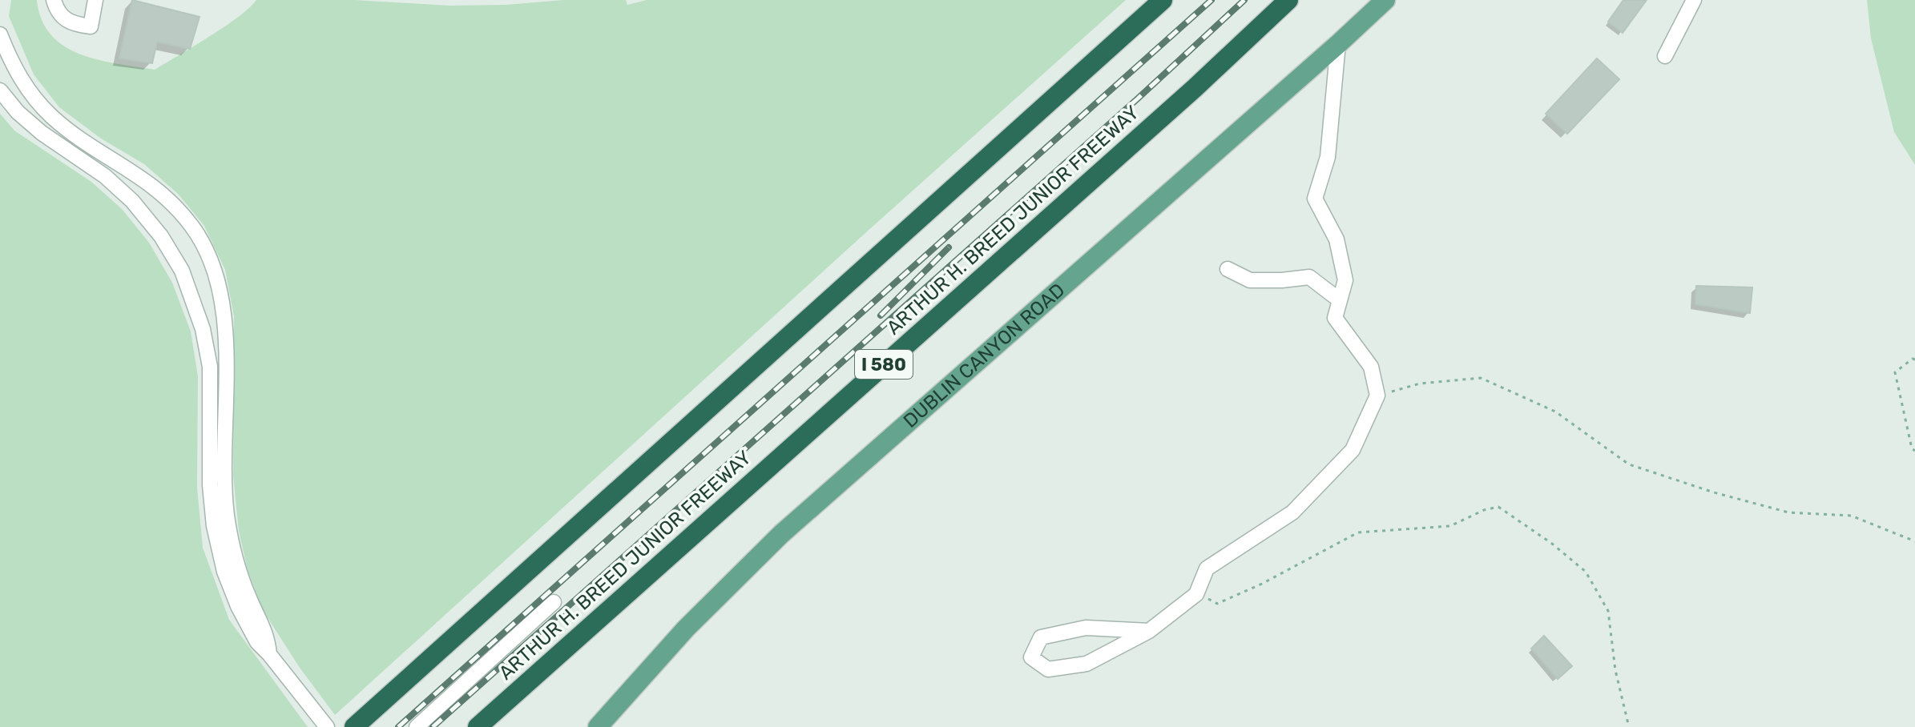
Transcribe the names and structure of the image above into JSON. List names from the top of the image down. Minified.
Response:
{"streets":{"highway":["ARTHUR H. BREED JUNIOR FREEWAY","I 580"],"main road":["DUBLIN CANYON ROAD"]}}
